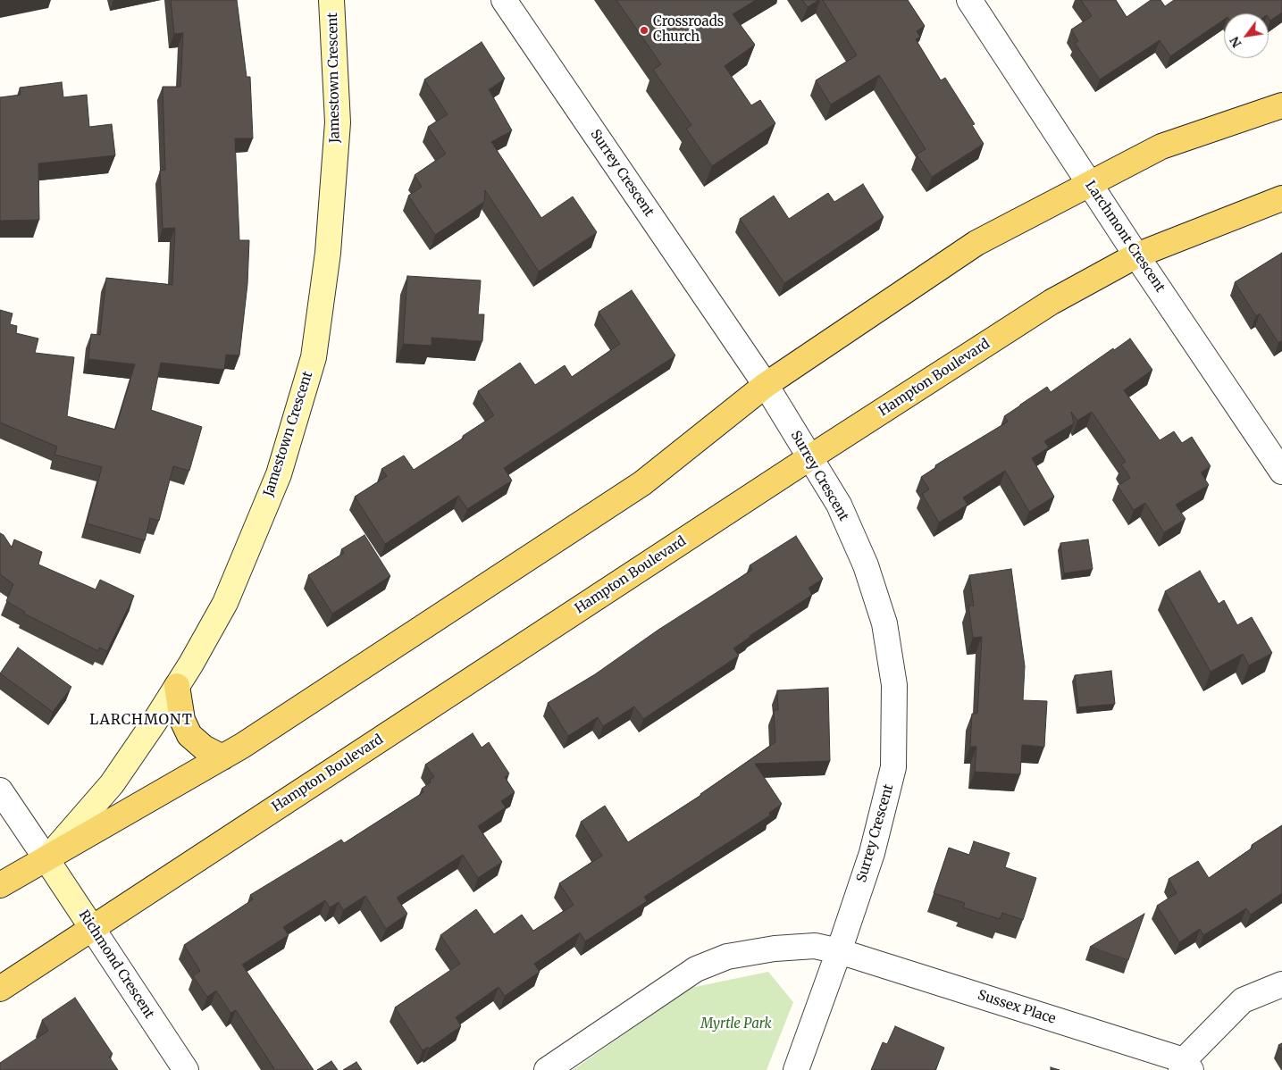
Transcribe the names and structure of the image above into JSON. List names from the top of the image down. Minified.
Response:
{"streets":{"main road":["Jamestown Crescent","Hampton Boulevard","Richmond Crescent"],"street":["Surrey Crescent","Larchmont Crescent","Sussex Place"]},"crossings":[["Jamestown Crescent","Richmond Crescent"],["Surrey Crescent","Hampton Boulevard"],["Surrey Crescent","Sussex Place"],["Larchmont Crescent","Hampton Boulevard"],["Hampton Boulevard","Richmond Crescent"]],"districts":["LARCHMONT"],"parks":["Myrtle Park"],"places":["Crossroads Church"],"north":"bottom left"}
